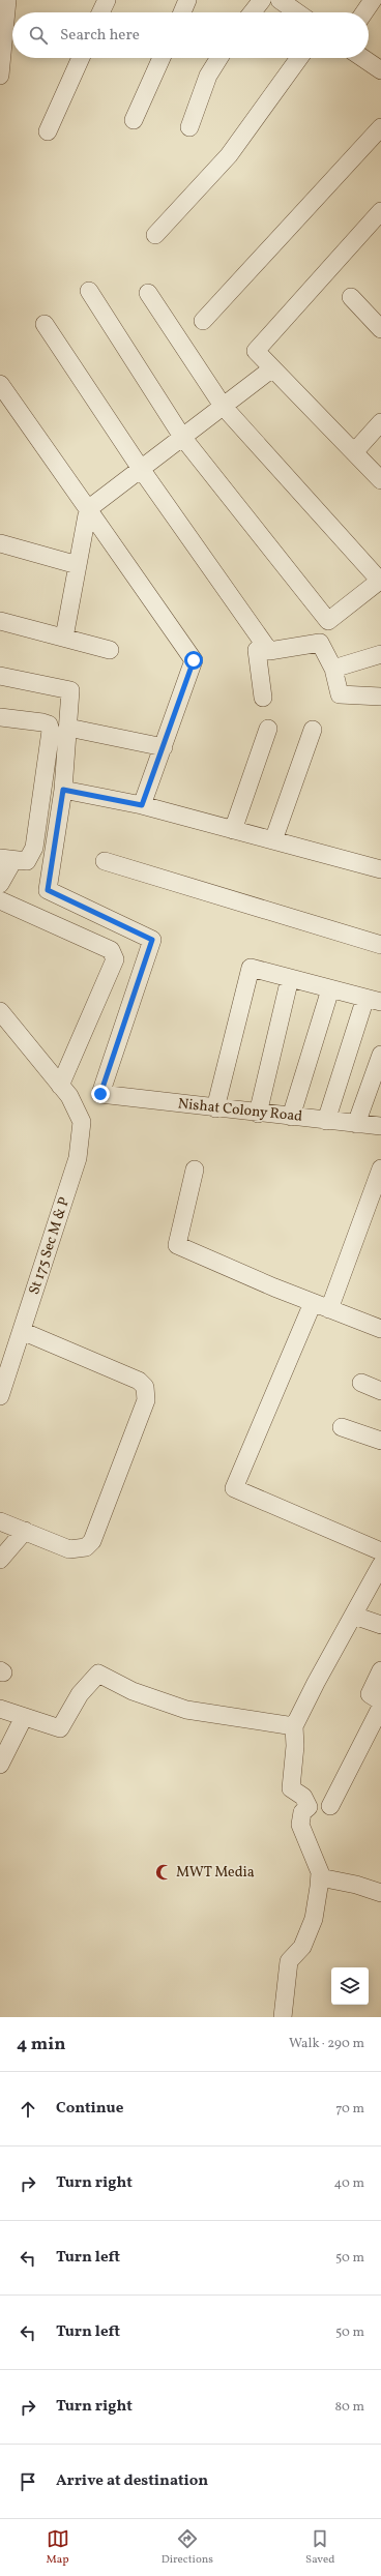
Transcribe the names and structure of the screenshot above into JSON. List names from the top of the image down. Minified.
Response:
{"streets":{"street":["Nishat Colony Road","St 175 Sec M & P"]},"places":{"mosque":["MWT Media"]},"page":{"search":"Search here","heading":["4 min","Walk · 290 m"],"list":[["Continue","70 m"],["Turn right","40 m"],["Turn left","50 m"],["Turn left","50 m"],["Turn right","80 m"],"Arrive at destination"],"nav":["Map","Directions","Saved"]}}
